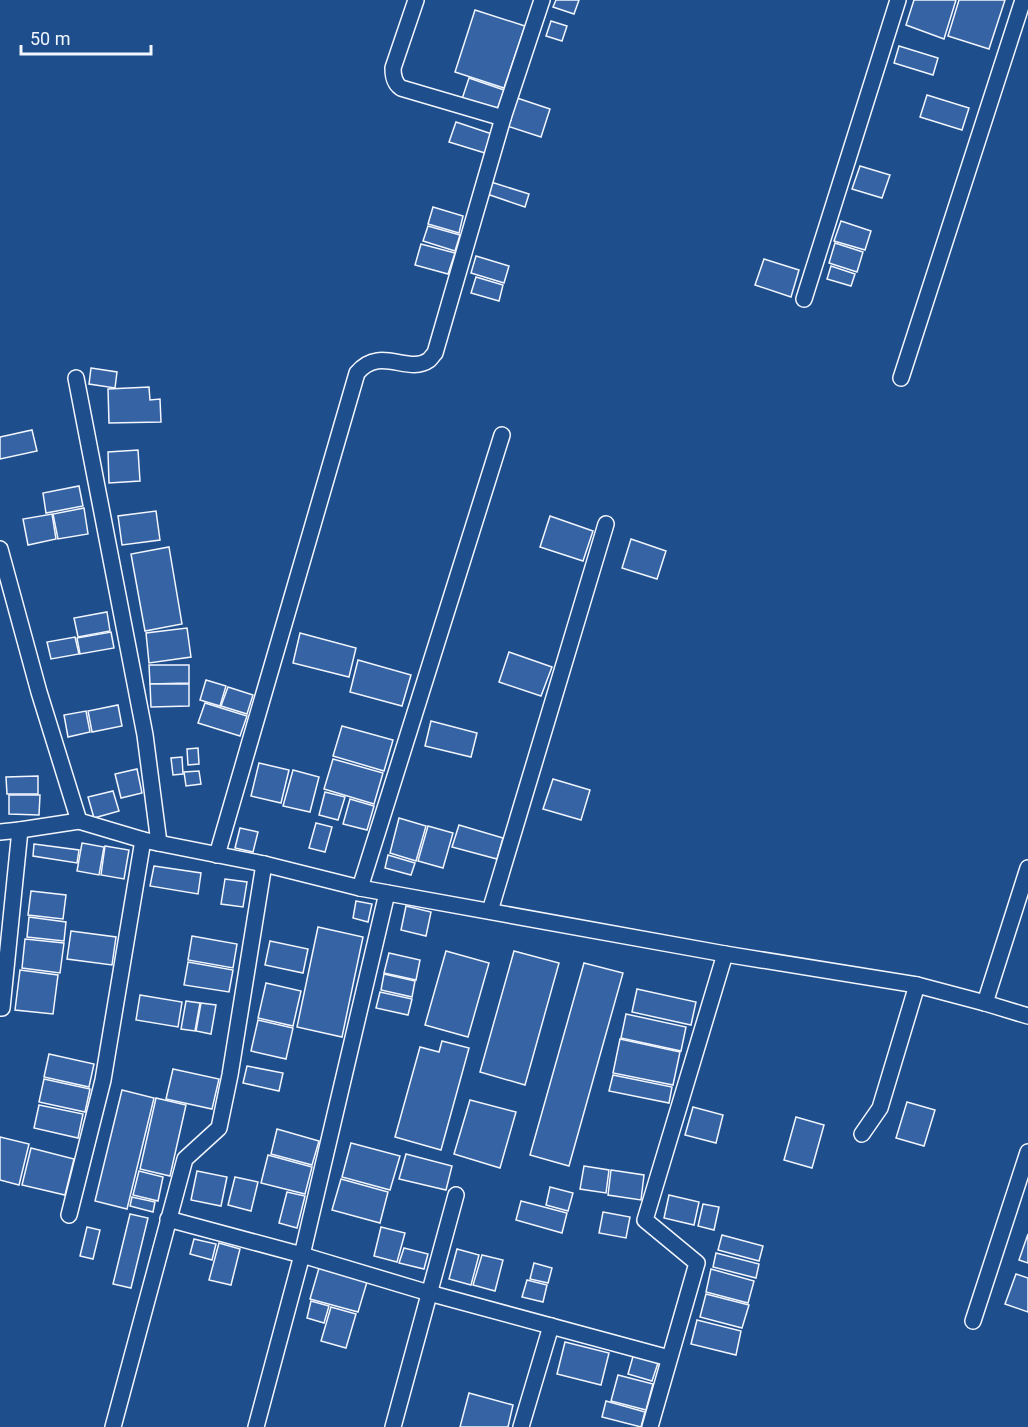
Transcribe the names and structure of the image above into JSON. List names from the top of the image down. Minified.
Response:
{"scale_bar":"50 m"}
